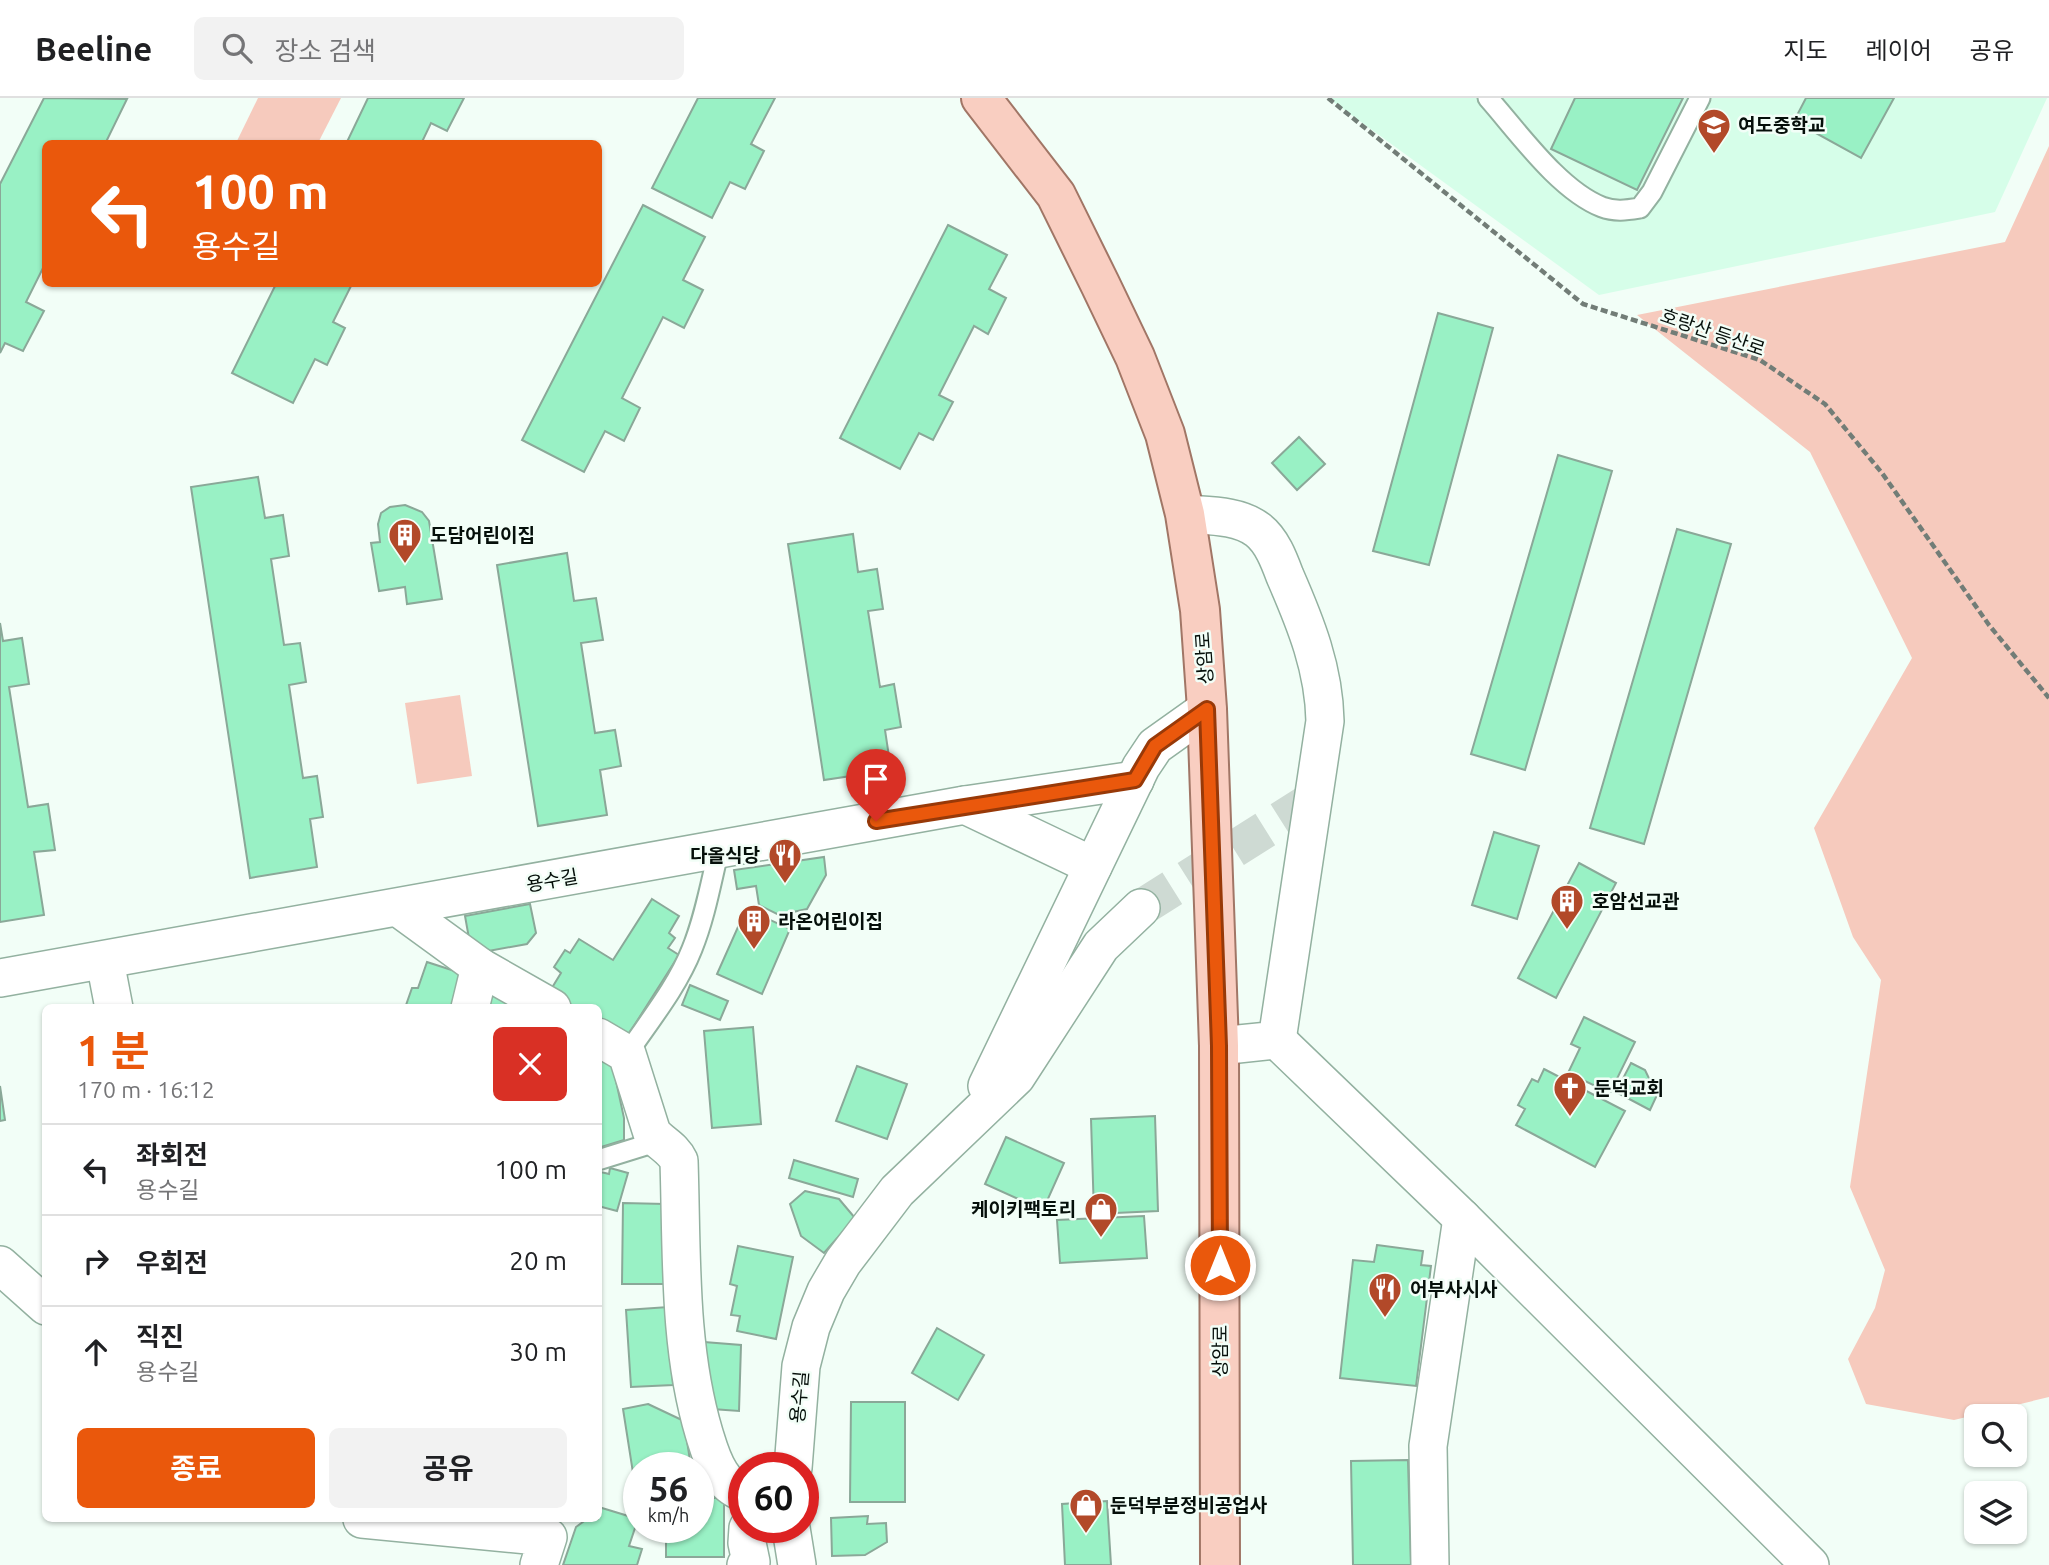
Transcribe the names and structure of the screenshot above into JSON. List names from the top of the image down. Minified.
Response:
{"streets":{"main road":["상암로"],"street":["용수길"],"path":["호랑산 등산로"]},"crossings":[["상암로","용수길"]],"places":{"school or university":["여도중학교"],"building":["도담어린이집","호암선교관","라온어린이집"],"restaurant":["다올식당","어부사시사"],"church":["둔덕교회"],"shop":["케이키팩토리","둔덕부분정비공업사"]},"page":{"header":"Beeline","search":"장소 검색","nav":["지도","레이어","공유"],"turn":["100 m","용수길"],"heading":["1 분","170 m · 16:12"],"list":[{"name":"좌회전","note":"용수길","value":"100 m"},{"name":"우회전","value":"20 m"},{"name":"직진","note":"용수길","value":"30 m"}],"buttons":["종료","공유"],"speed":"56 km/h","limit":"60"}}
